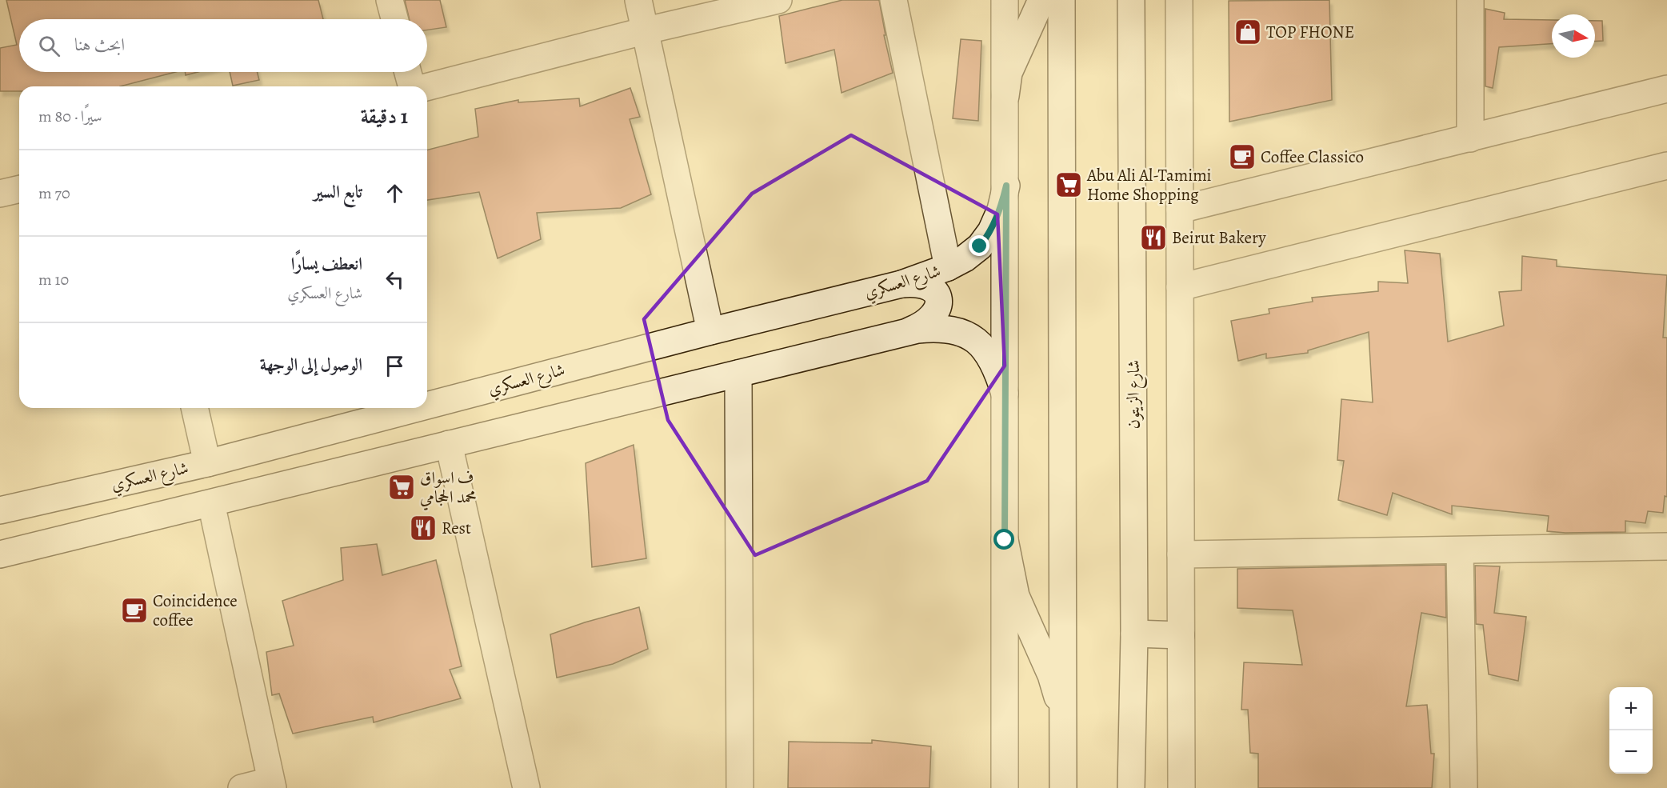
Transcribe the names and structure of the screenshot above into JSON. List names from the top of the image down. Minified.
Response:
{"streets":{"street":["شارع العسكري","شارع الزيتون"]},"places":{"shop":["TOP FHONE"],"cafe":["Coffee Classico","Coincidence coffee"],"supermarket":["Abu Ali Al-Tamimi Home Shopping","ف اسواق محمد الحجامي"],"restaurant":["Beirut Bakery","Rest"]},"north":"right","page":{"search":"ابحث هنا","heading":["1 دقيقة","سيرًا · 80 m"],"list":[["تابع السير","70 m"],["انعطف يسارًا","شارع العسكري","10 m"],"الوصول إلى الوجهة"],"map_buttons":["+","−"]}}
